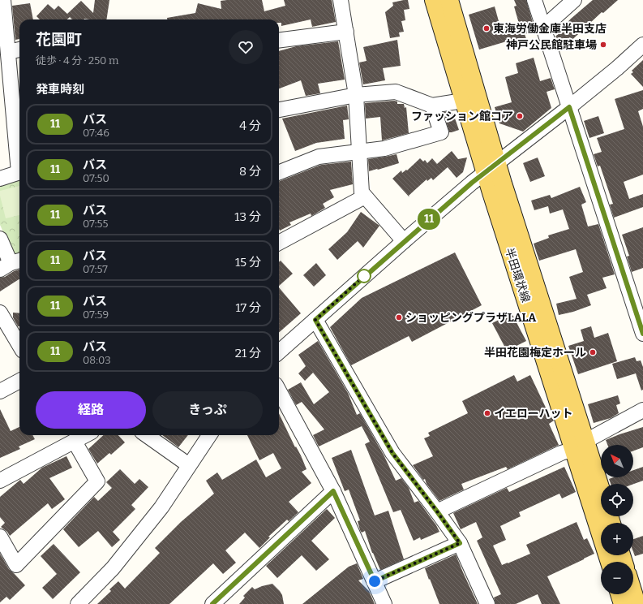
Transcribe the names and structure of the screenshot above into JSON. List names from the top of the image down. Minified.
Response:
{"streets":{"main road":["半田環状線"]},"places":["東海労働金庫半田支店","神戸公民館駐車場","ファッション館コア","ショッピングプラザLALA","半田花園梅定ホール","イエローハット"],"lines":["bus line 11"],"north":"top left","page":{"on_map":"11","heading":[["花園町","徒歩 · 4 分 · 250 m"],"発車時刻"],"list":[{"mark":"11","name":"バス","note":"07:46","value":"4 分"},{"mark":"11","name":"バス","note":"07:50","value":"8 分"},{"mark":"11","name":"バス","note":"07:55","value":"13 分"},{"mark":"11","name":"バス","note":"07:57","value":"15 分"},{"mark":"11","name":"バス","note":"07:59","value":"17 分"},{"mark":"11","name":"バス","note":"08:03","value":"21 分"}],"buttons":["経路","きっぷ"],"map_buttons":["+","−"]}}
